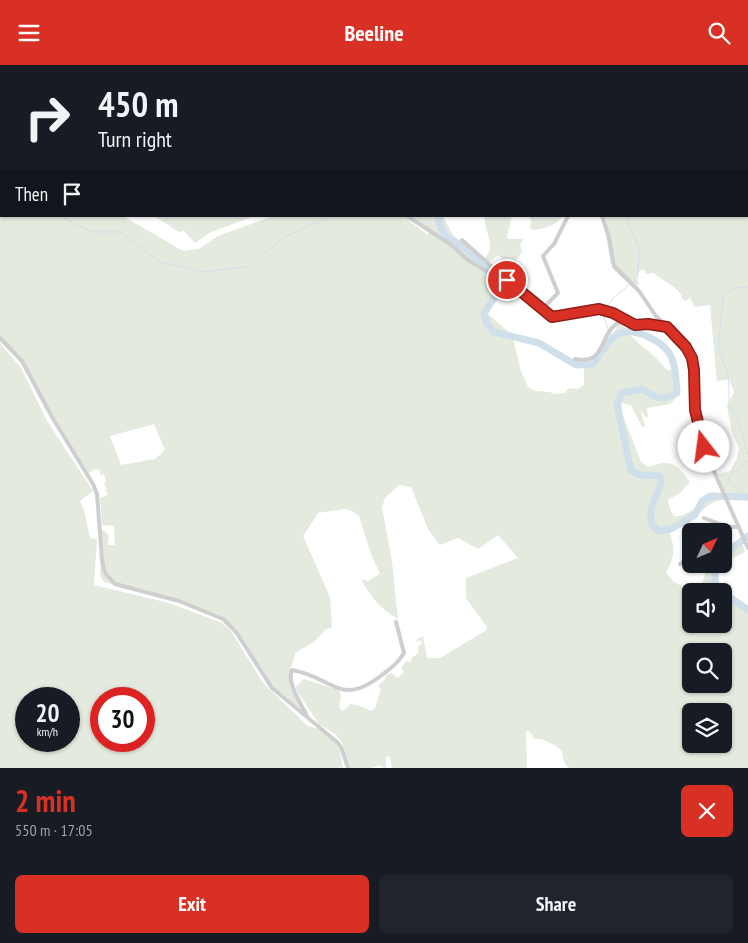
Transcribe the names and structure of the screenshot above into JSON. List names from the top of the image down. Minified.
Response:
{"north":"top right","page":{"header":"Beeline","turn":["450 m","Turn right"],"then":"Then","speed":"20 km/h","limit":"30","heading":["2 min","550 m · 17:05"],"buttons":["Exit","Share"]}}
